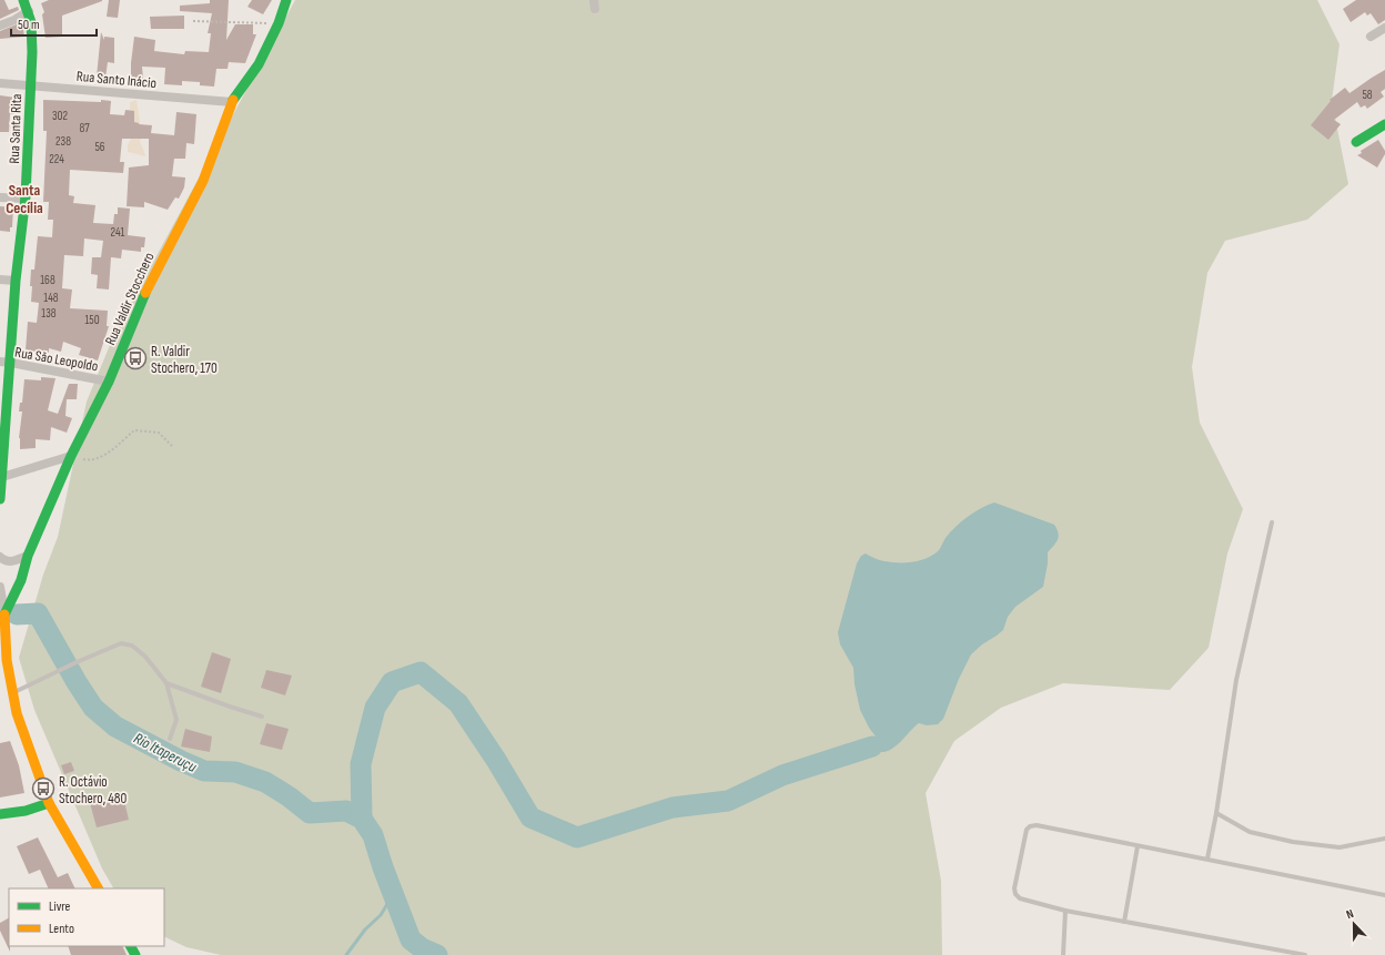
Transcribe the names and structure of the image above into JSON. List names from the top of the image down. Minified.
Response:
{"streets":{"main road":["Rua Santa Rita","Rua Valdir Stocchero"],"street":["Rua Santo Inácio","Rua São Leopoldo"]},"crossings":[["Rua Santo Inácio","Rua Santa Rita"],["Rua Santo Inácio","Rua Valdir Stocchero"],["Rua Santa Rita","Rua São Leopoldo"],["Rua Valdir Stocchero","Rua São Leopoldo"]],"districts":["Santa Cecília"],"water":["Rio Itaperuçu"],"places":{"bus stop":["R. Valdir Stochero, 170","R. Octávio Stochero, 480"]},"house_numbers":["58","302","87","238","56","224","241","168","148","138","150"],"legend":["Livre","Lento"],"scale_bar":"50 m","north":"top"}
